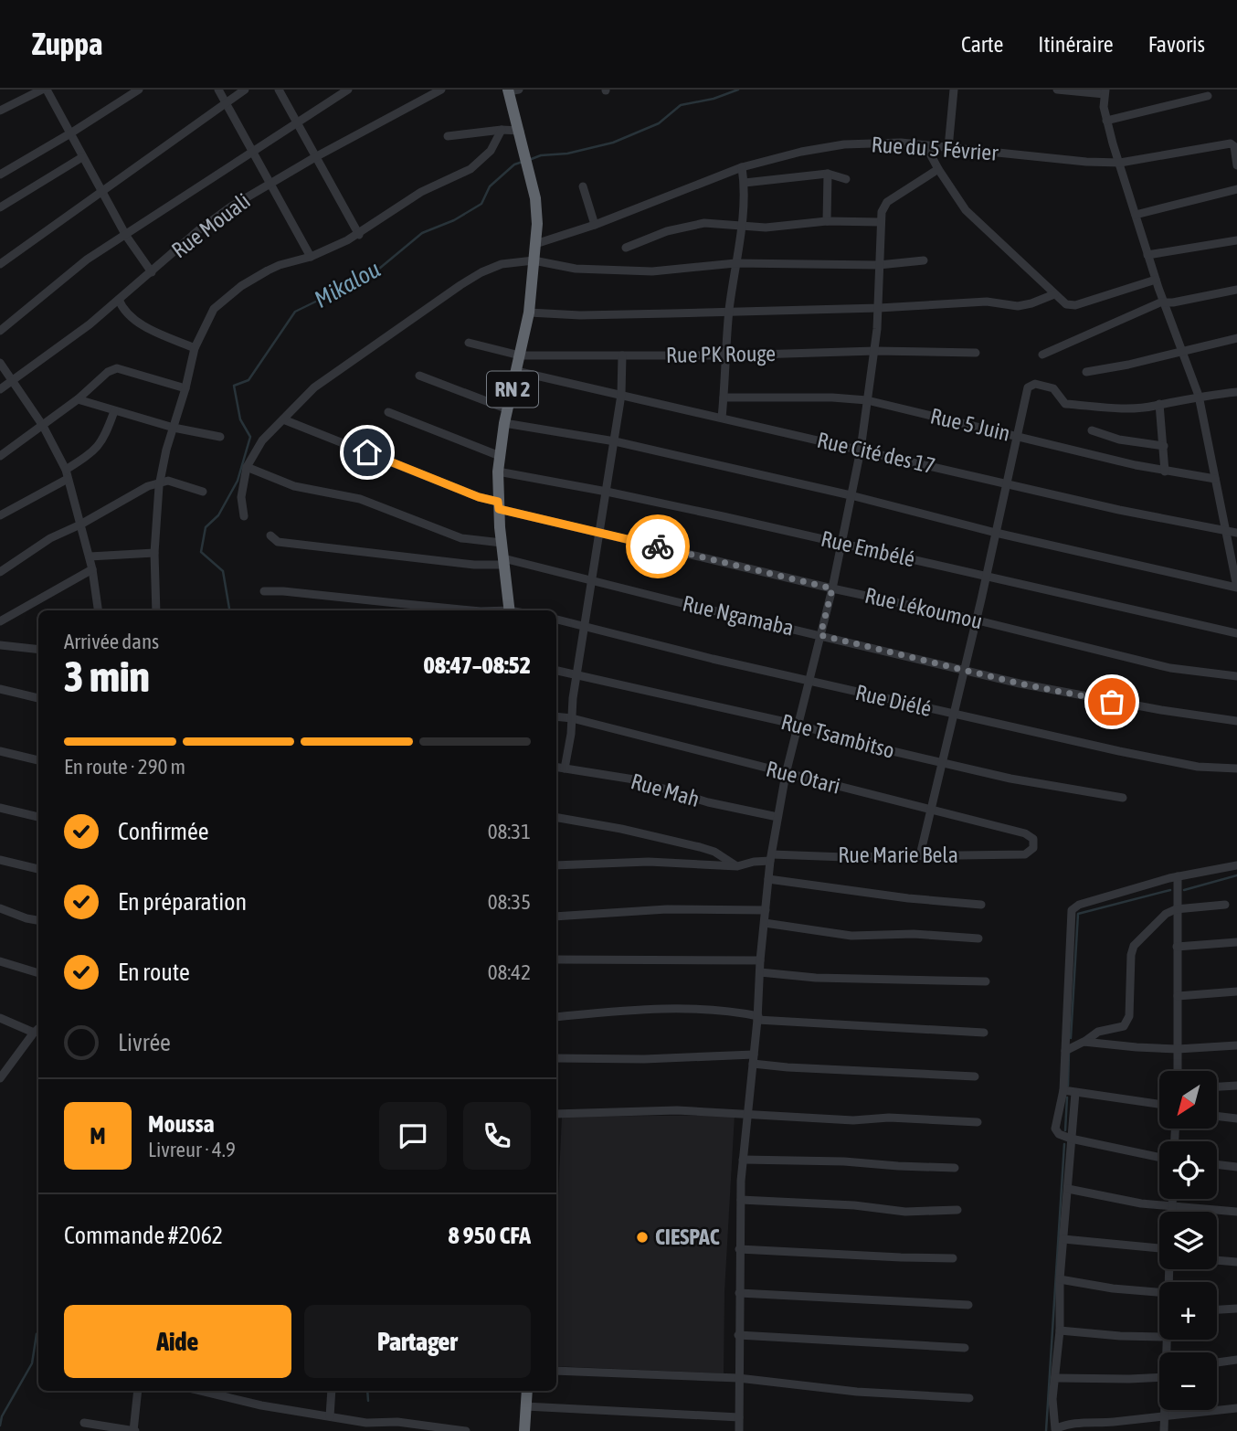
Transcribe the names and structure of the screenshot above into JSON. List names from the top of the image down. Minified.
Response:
{"streets":{"highway":["RN 2"],"street":["Rue du 5 Février","Rue Mouali","Rue PK Rouge","Rue 5 Juin","Rue Cité des 17","Rue Embélé","Rue Lékoumou","Rue Ngamaba","Rue Diélé","Rue Tsambitso","Rue Otari","Rue Mah","Rue Marie Bela"]},"crossings":[["Rue du 5 Février","RN 2"],["Rue PK Rouge","RN 2"],["RN 2","Rue Cité des 17"],["RN 2","Rue Embélé"],["RN 2","Rue Lékoumou"],["RN 2","Rue Ngamaba"],["Rue Otari","Rue Marie Bela"]],"water":["Mikalou"],"places":["CIESPAC"],"north":"bottom left","page":{"header":"Zuppa","nav":["Carte","Itinéraire","Favoris"],"heading":["3 min","Arrivée dans","08:47–08:52"],"panel":["Moussa","Livreur · 4.9","Commande #2062","8 950 CFA"],"bar":"En route · 290 m","list":[["Confirmée","08:31"],["En préparation","08:35"],["En route","08:42"],"Livrée"],"map_buttons":["+","−"],"round":"M","buttons":["Aide","Partager"]}}
